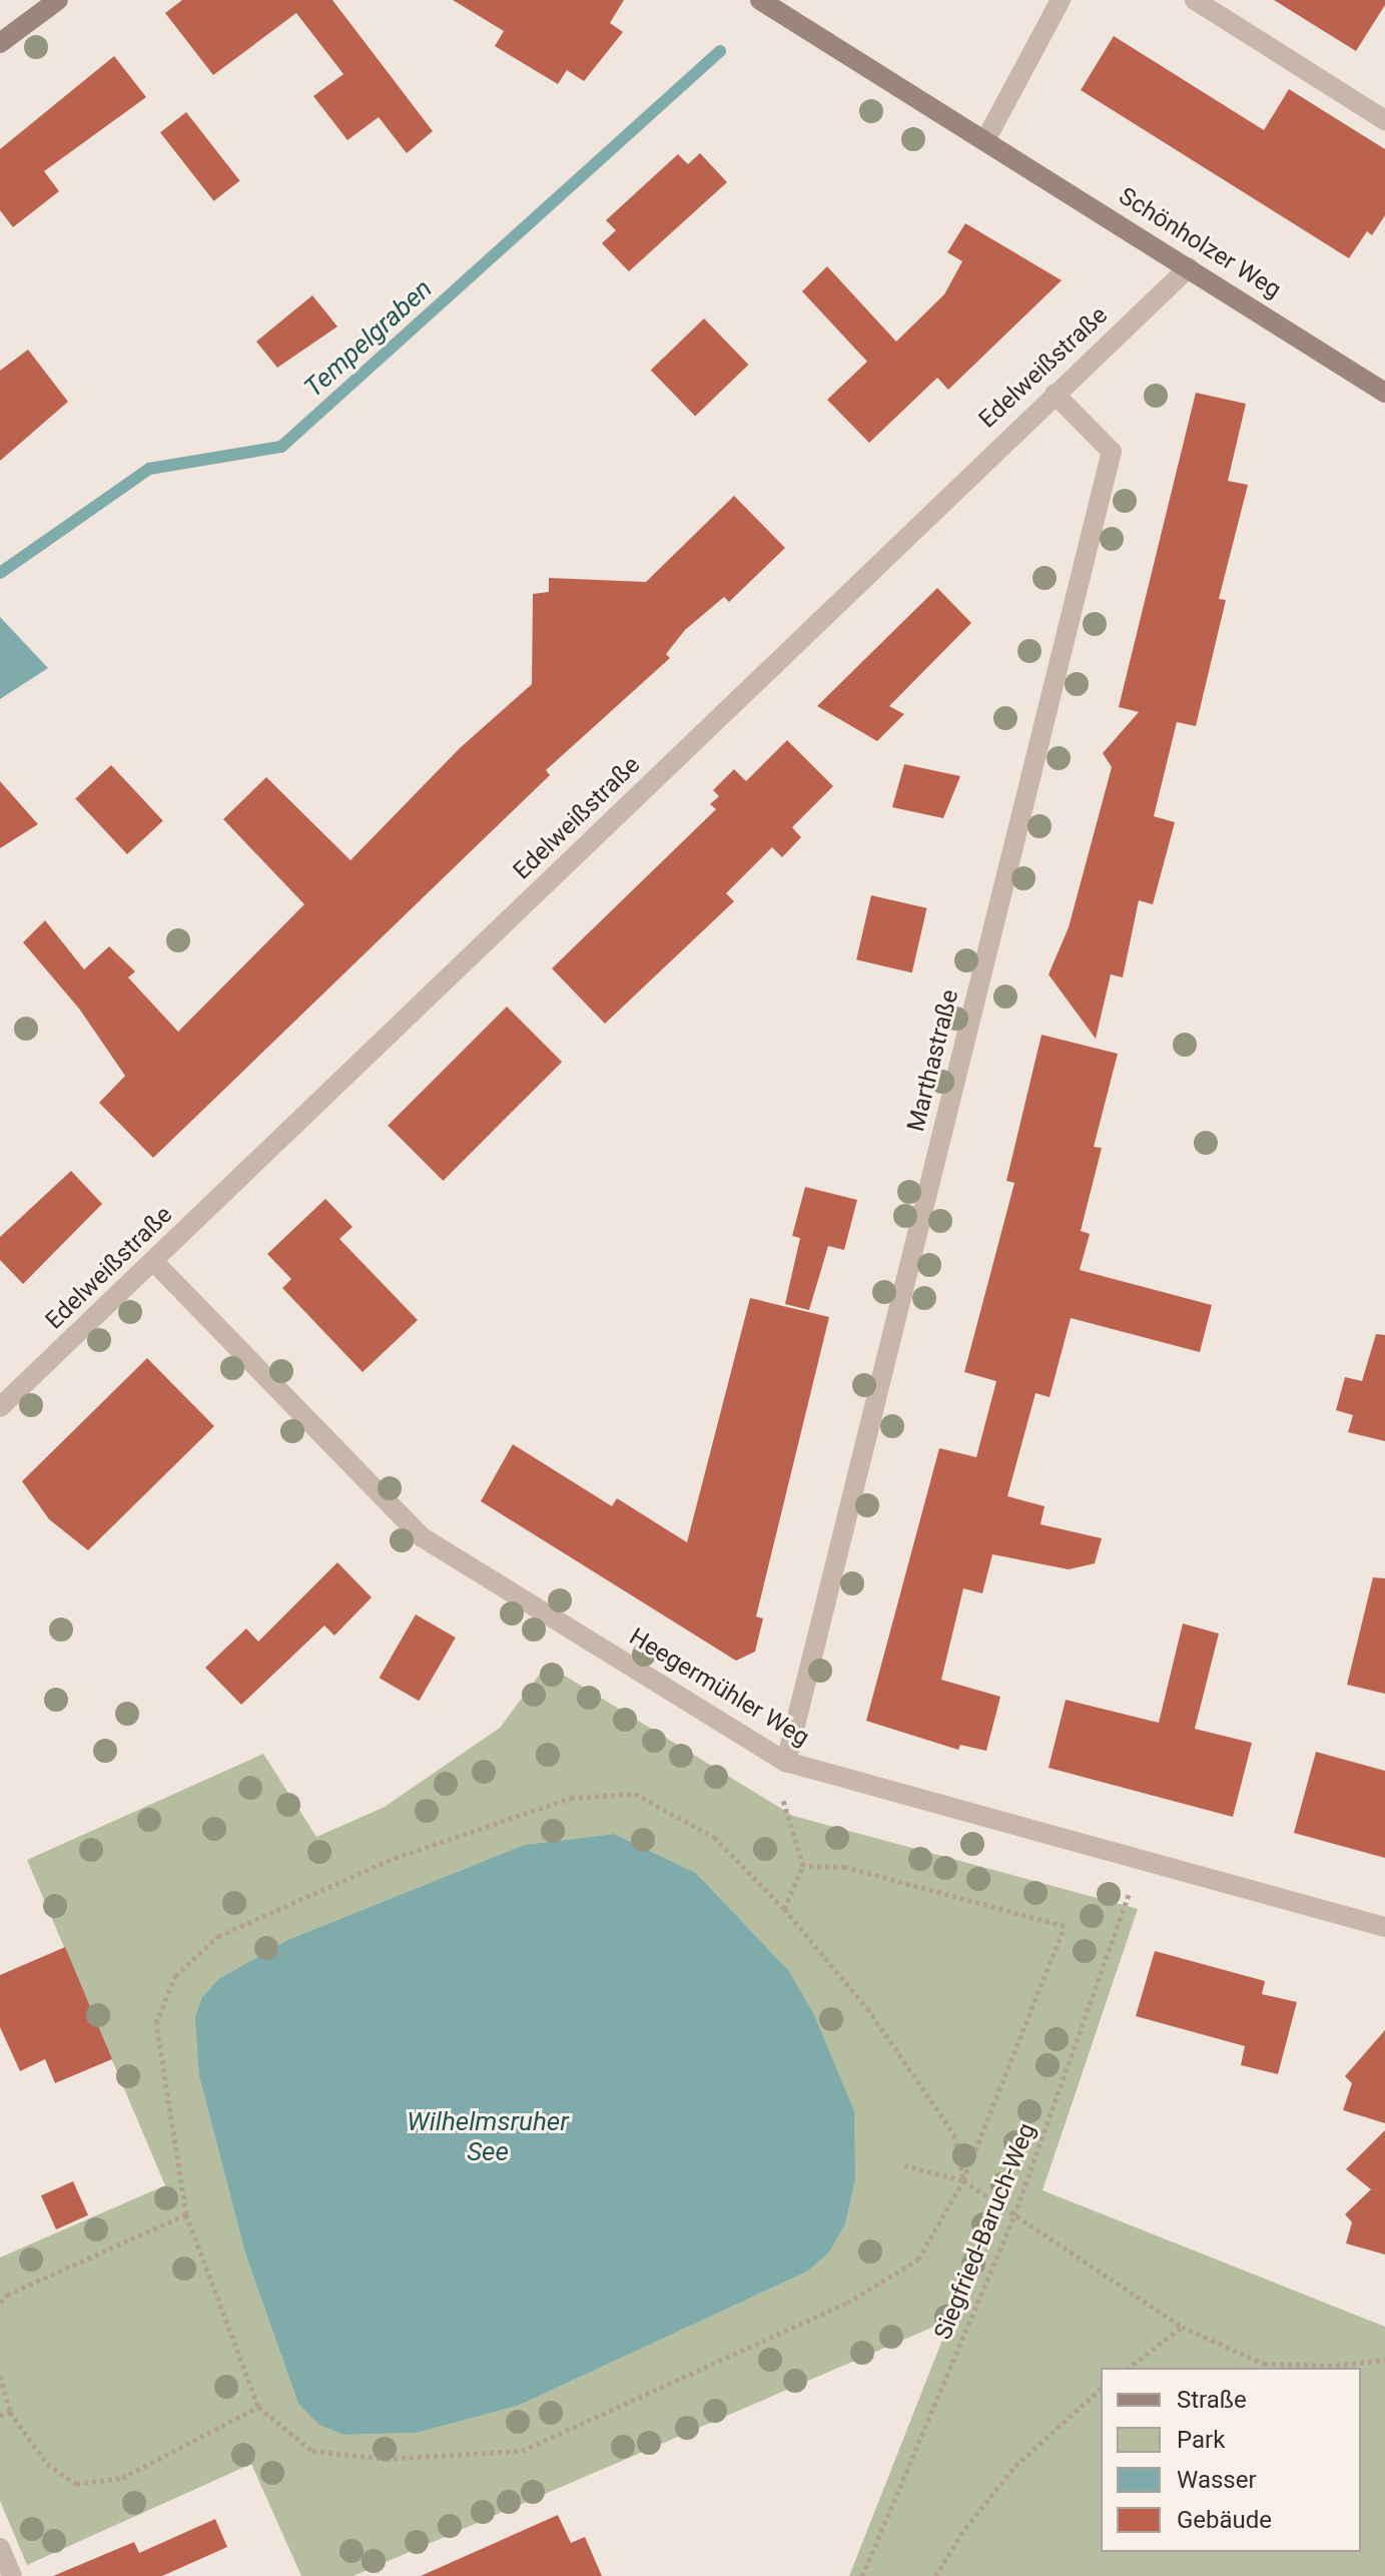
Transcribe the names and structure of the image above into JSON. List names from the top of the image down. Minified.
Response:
{"streets":{"main road":["Schönholzer Weg"],"street":["Edelweißstraße","Marthastraße","Heegermühler Weg"],"path":["Siegfried-Baruch-Weg"]},"crossings":[["Schönholzer Weg","Edelweißstraße"],["Edelweißstraße","Marthastraße"],["Edelweißstraße","Heegermühler Weg"],["Marthastraße","Heegermühler Weg"]],"water":["Tempelgraben","Wilhelmsruher See"],"legend":["Straße","Park","Wasser","Gebäude"]}
